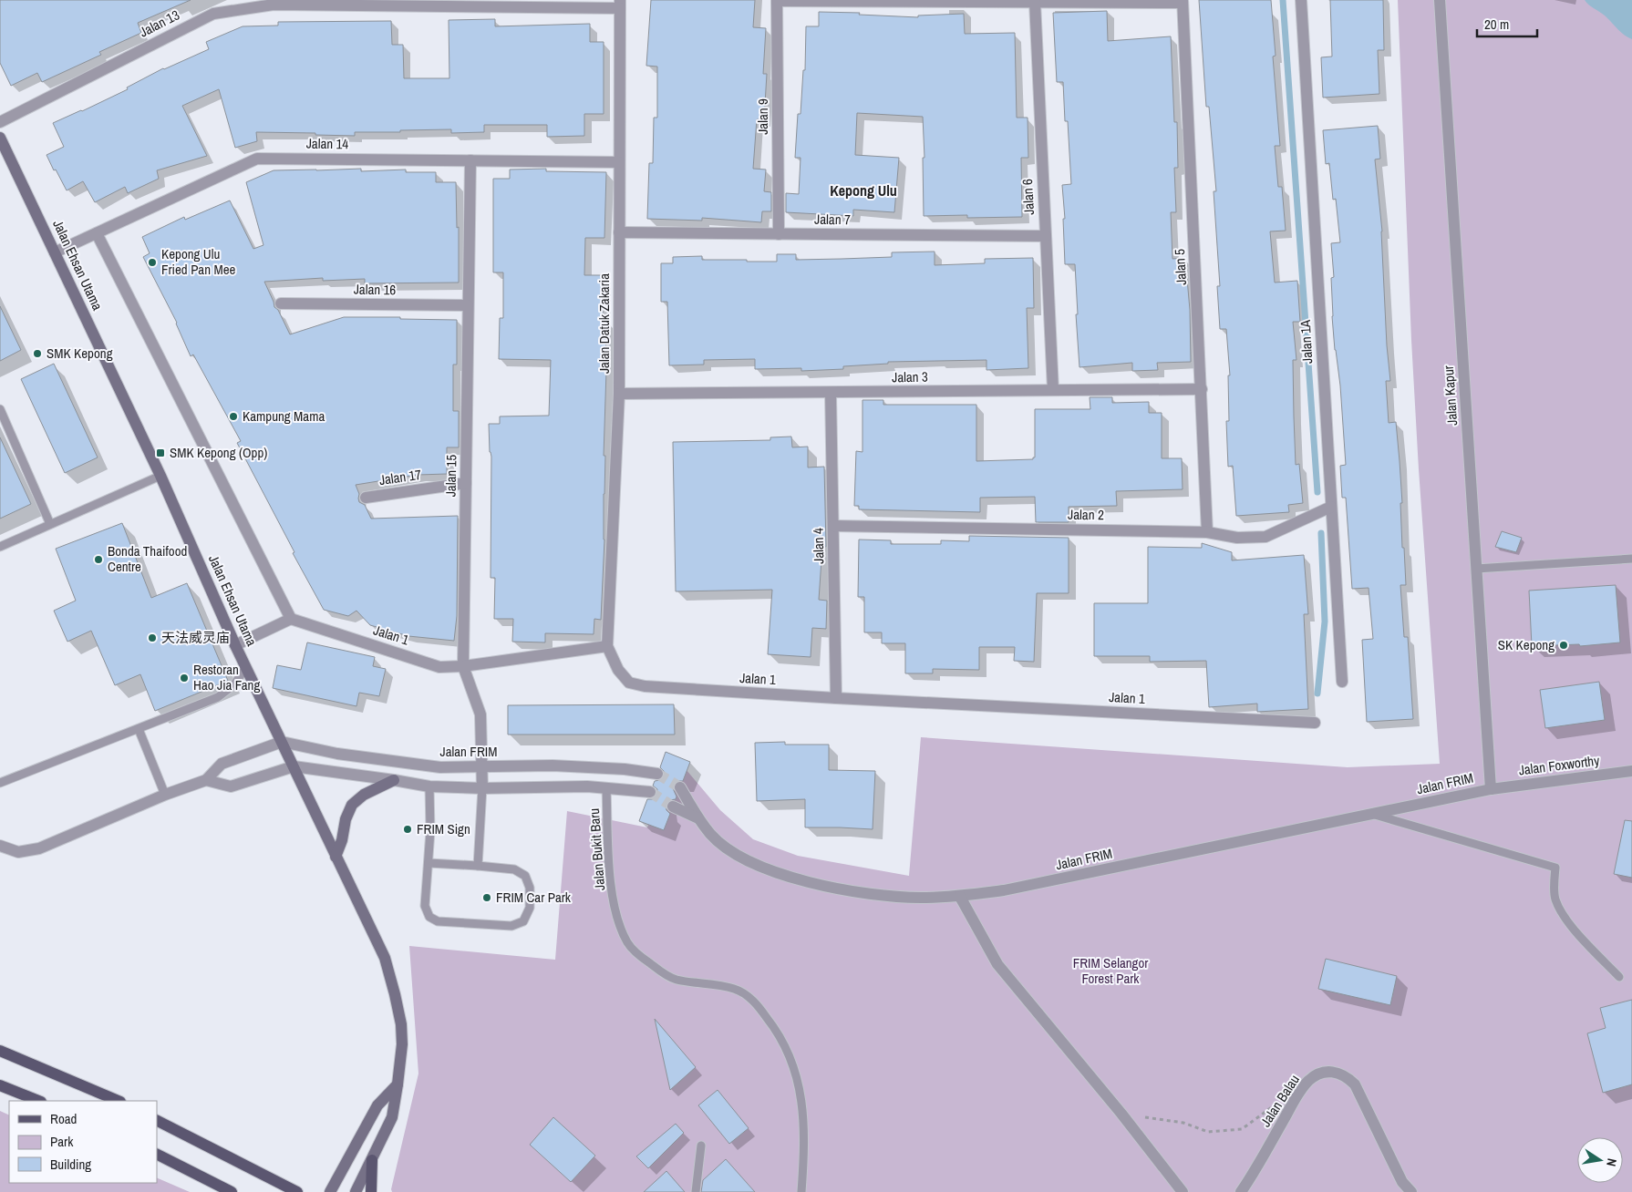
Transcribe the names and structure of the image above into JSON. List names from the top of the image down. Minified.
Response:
{"streets":{"street":["Jalan 13","Jalan 9","Jalan 14","Jalan 6","Jalan 7","Jalan Ehsan Utama","Jalan 5","Jalan 16","Jalan Datuk Zakaria","Jalan 1A","Jalan 3","Jalan Kapur","Jalan 15","Jalan 17","Jalan 2","Jalan 4","Jalan 1","Jalan FRIM","Jalan Foxworthy","Jalan Balau"],"lane":["Jalan Bukit Baru"]},"crossings":[["Jalan 13","Jalan Datuk Zakaria"],["Jalan 9","Jalan 7"],["Jalan 14","Jalan Ehsan Utama"],["Jalan 14","Jalan Datuk Zakaria"],["Jalan 14","Jalan 15"],["Jalan 6","Jalan 7"],["Jalan 6","Jalan 3"],["Jalan 7","Jalan Datuk Zakaria"],["Jalan Ehsan Utama","Jalan FRIM"],["Jalan 5","Jalan 3"],["Jalan 5","Jalan 2"],["Jalan 16","Jalan 15"],["Jalan Datuk Zakaria","Jalan 3"],["Jalan Datuk Zakaria","Jalan 1"],["Jalan 1A","Jalan 2"],["Jalan 3","Jalan 4"],["Jalan Kapur","Jalan FRIM"],["Jalan Kapur","Jalan Foxworthy"],["Jalan 15","Jalan 17"],["Jalan 15","Jalan 1"],["Jalan 15","Jalan FRIM"],["Jalan 2","Jalan 4"],["Jalan 4","Jalan 1"],["Jalan FRIM","Jalan Foxworthy"]],"districts":["Kepong Ulu"],"parks":["FRIM Selangor Forest Park"],"places":{"other":["Kepong Ulu Fried Pan Mee","SMK Kepong","Kampung Mama","Bonda Thaifood Centre","天法威灵庙","SK Kepong","Restoran Hao Jia Fang","FRIM Sign","FRIM Car Park"],"transit":["SMK Kepong (Opp)"]},"legend":["Road","Park","Building"],"scale_bar":"20 m","north":"right"}
